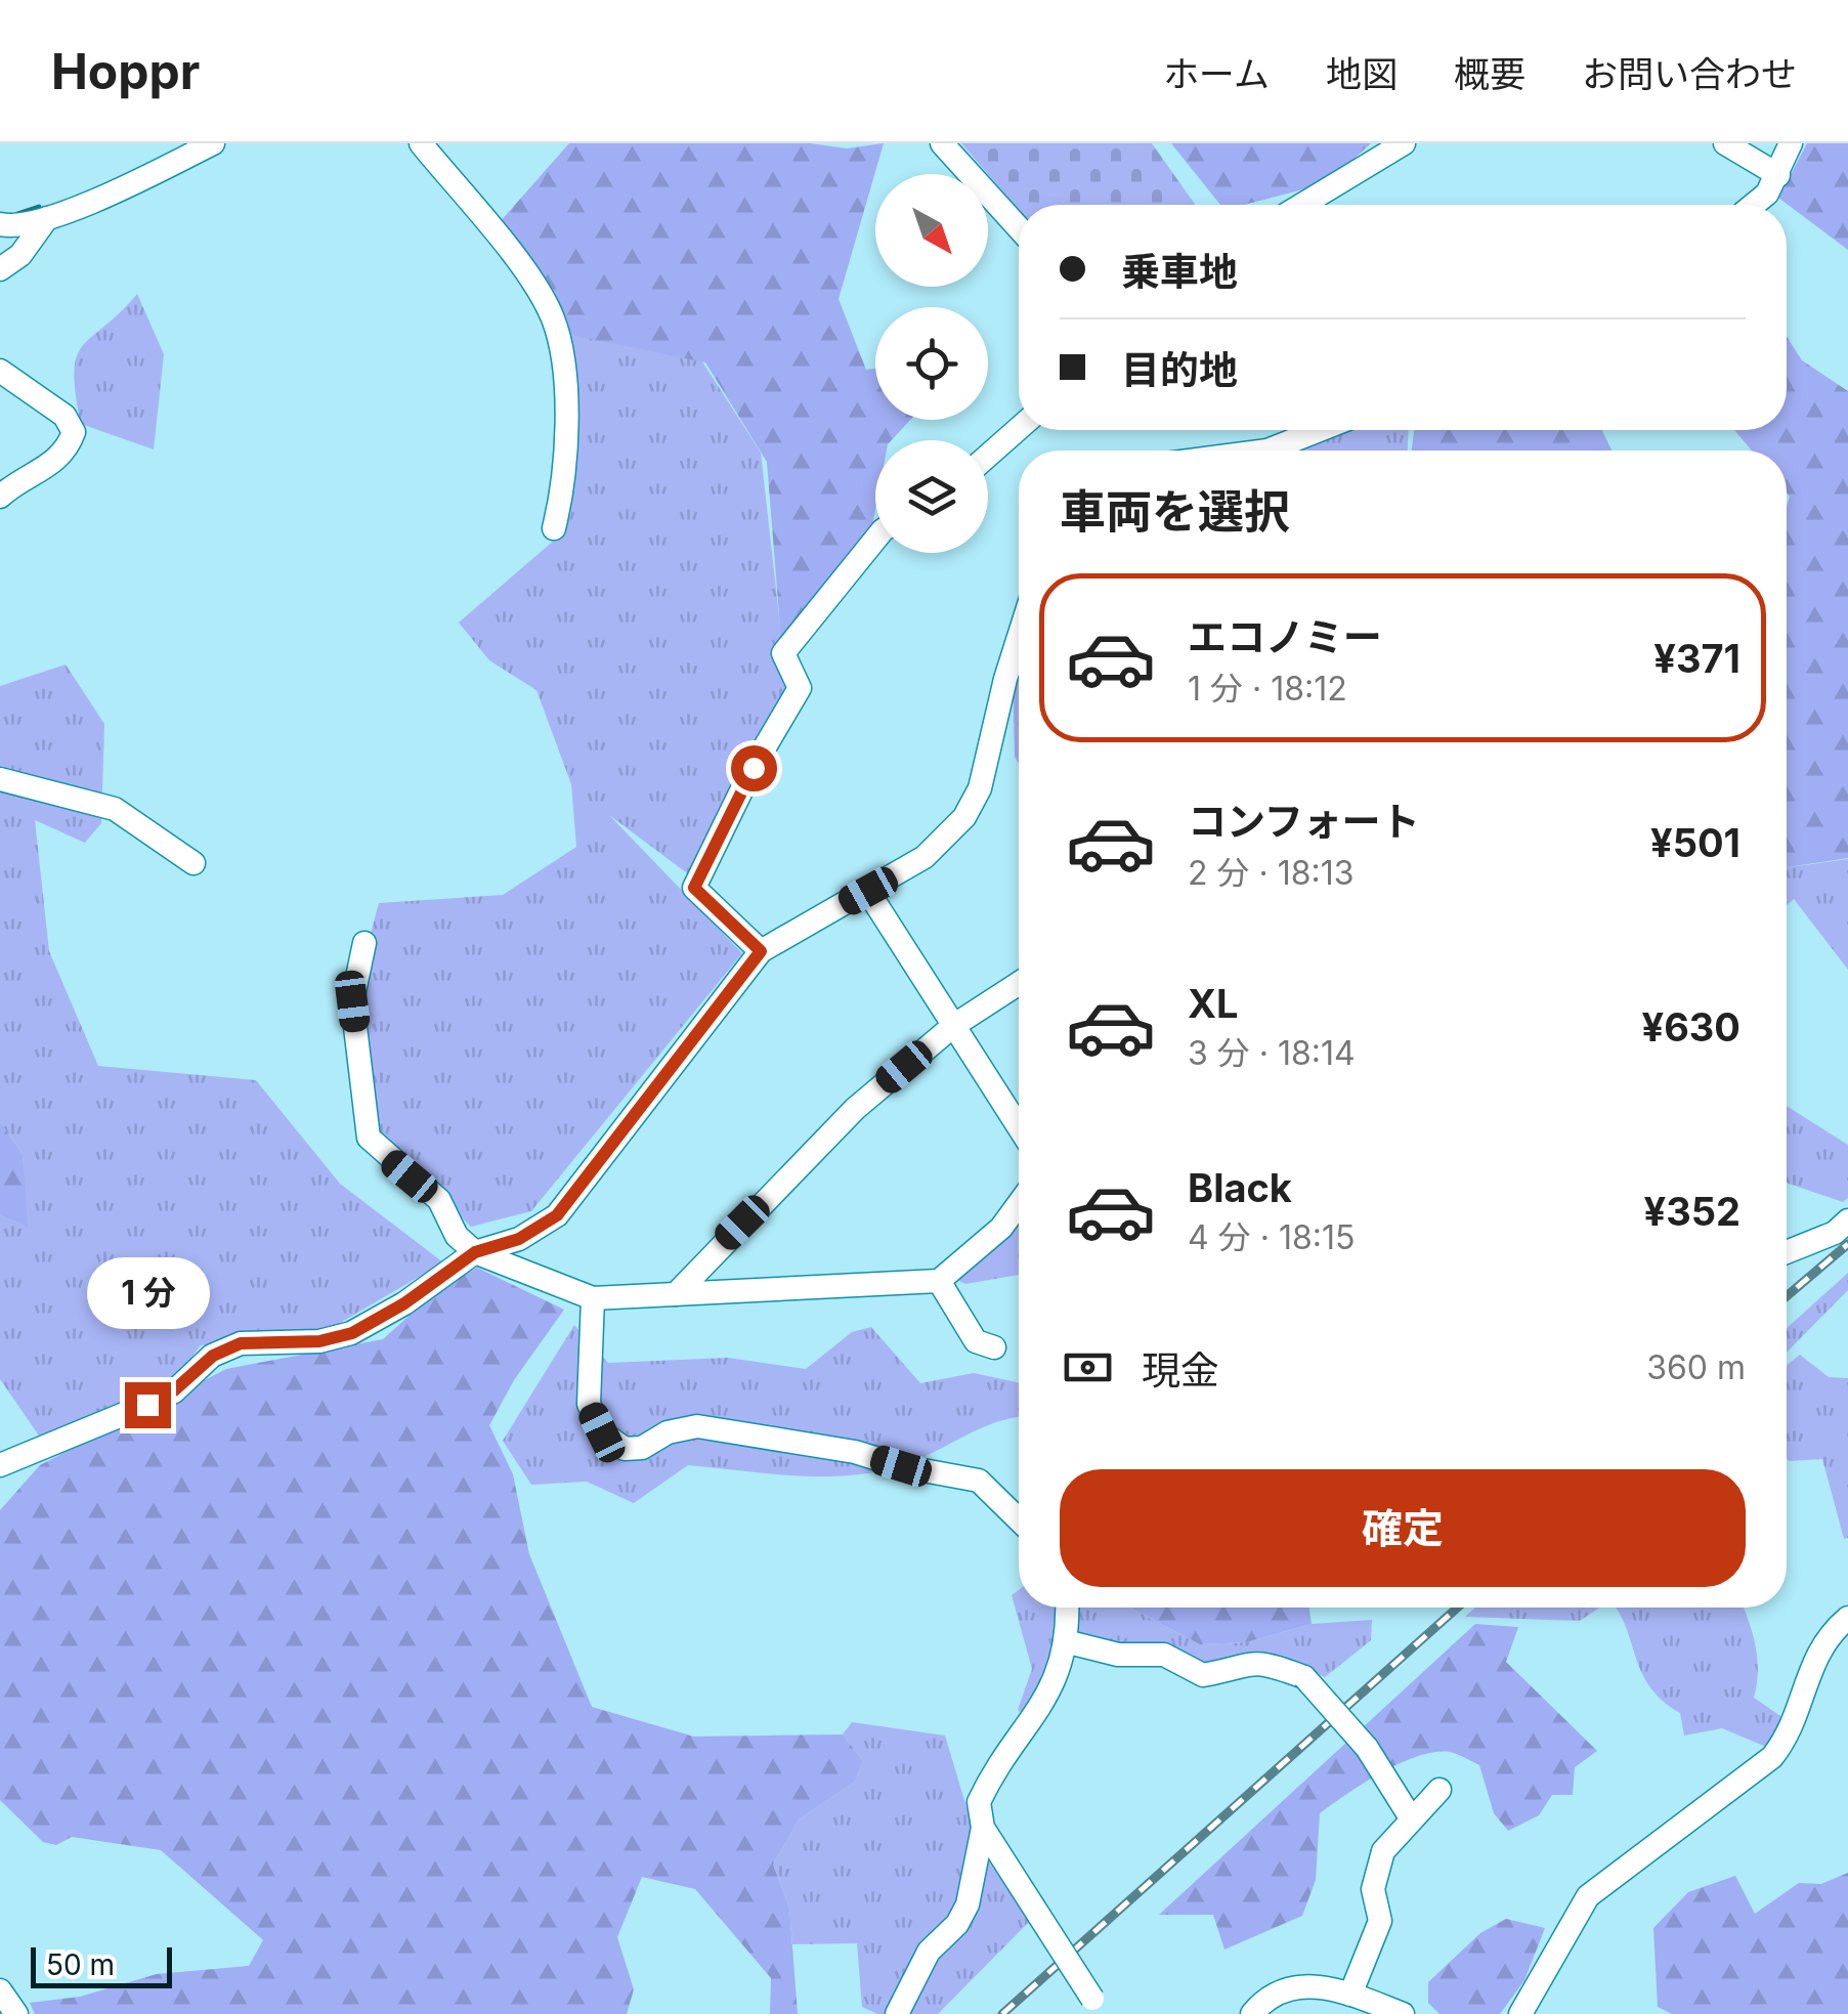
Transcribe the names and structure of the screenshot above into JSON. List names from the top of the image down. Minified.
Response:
{"scale_bar":"50 m","north":"bottom right","page":{"header":"Hoppr","nav":["ホーム","地図","概要","お問い合わせ"],"banner":["乗車地","目的地"],"heading":"車両を選択","list":[{"name":"エコノミー","note":"1 分 · 18:12","value":"¥371"},{"name":"コンフォート","note":"2 分 · 18:13","value":"¥501"},{"name":"XL","note":"3 分 · 18:14","value":"¥630"},{"name":"Black","note":"4 分 · 18:15","value":"¥352"}],"bubble":"1 分","pay":["現金","360 m"],"buttons":"確定","scale":"50 m"}}
